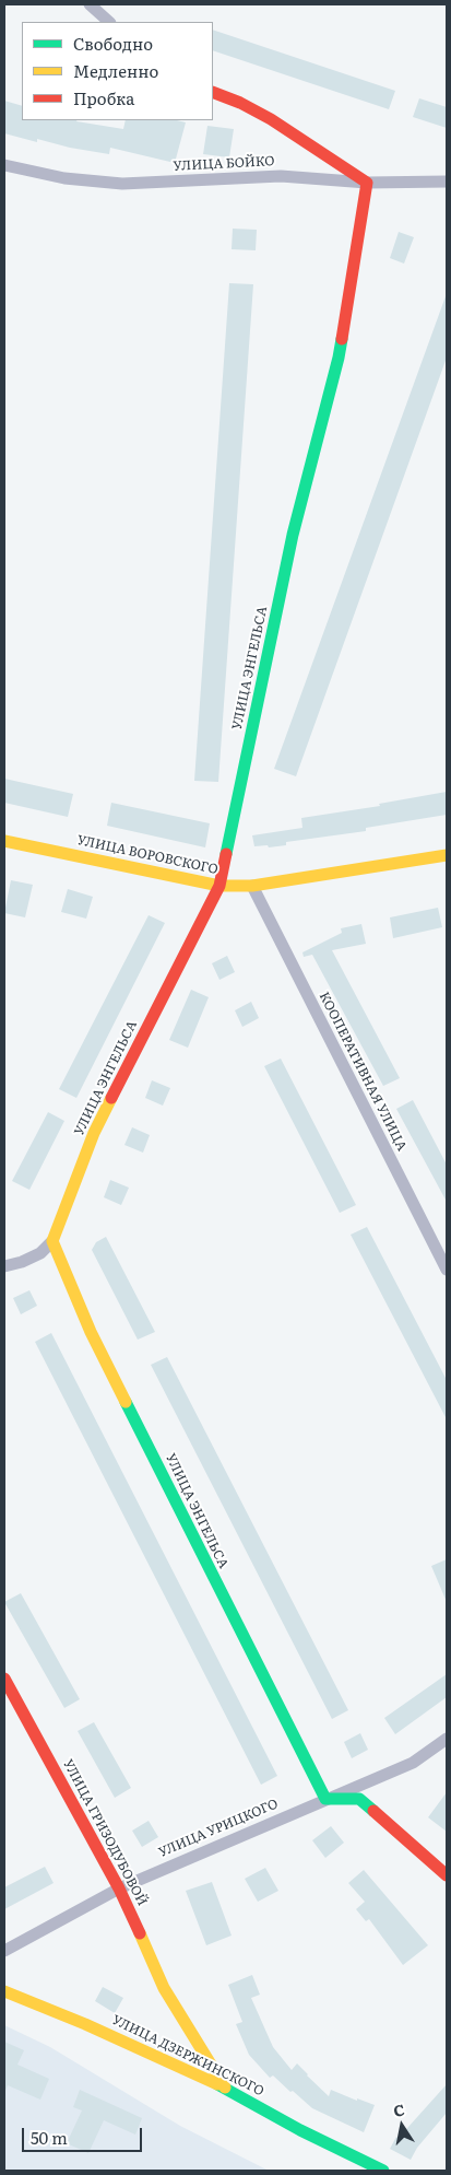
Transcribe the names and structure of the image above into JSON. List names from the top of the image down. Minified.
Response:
{"streets":{"street":["УЛИЦА БОЙКО","УЛИЦА ЭНГЕЛЬСА","УЛИЦА ВОРОВСКОГО","КООПЕРАТИВНАЯ УЛИЦА","УЛИЦА УРИЦКОГО","УЛИЦА ГРИЗОДУБОВОЙ","УЛИЦА ДЗЕРЖИНСКОГО"]},"crossings":[["УЛИЦА БОЙКО","УЛИЦА ЭНГЕЛЬСА"],["УЛИЦА ЭНГЕЛЬСА","УЛИЦА ВОРОВСКОГО"],["УЛИЦА ЭНГЕЛЬСА","УЛИЦА УРИЦКОГО"],["УЛИЦА ВОРОВСКОГО","КООПЕРАТИВНАЯ УЛИЦА"],["УЛИЦА УРИЦКОГО","УЛИЦА ГРИЗОДУБОВОЙ"],["УЛИЦА ГРИЗОДУБОВОЙ","УЛИЦА ДЗЕРЖИНСКОГО"]],"legend":["Свободно","Медленно","Пробка"],"scale_bar":"50 m","north":"top"}
